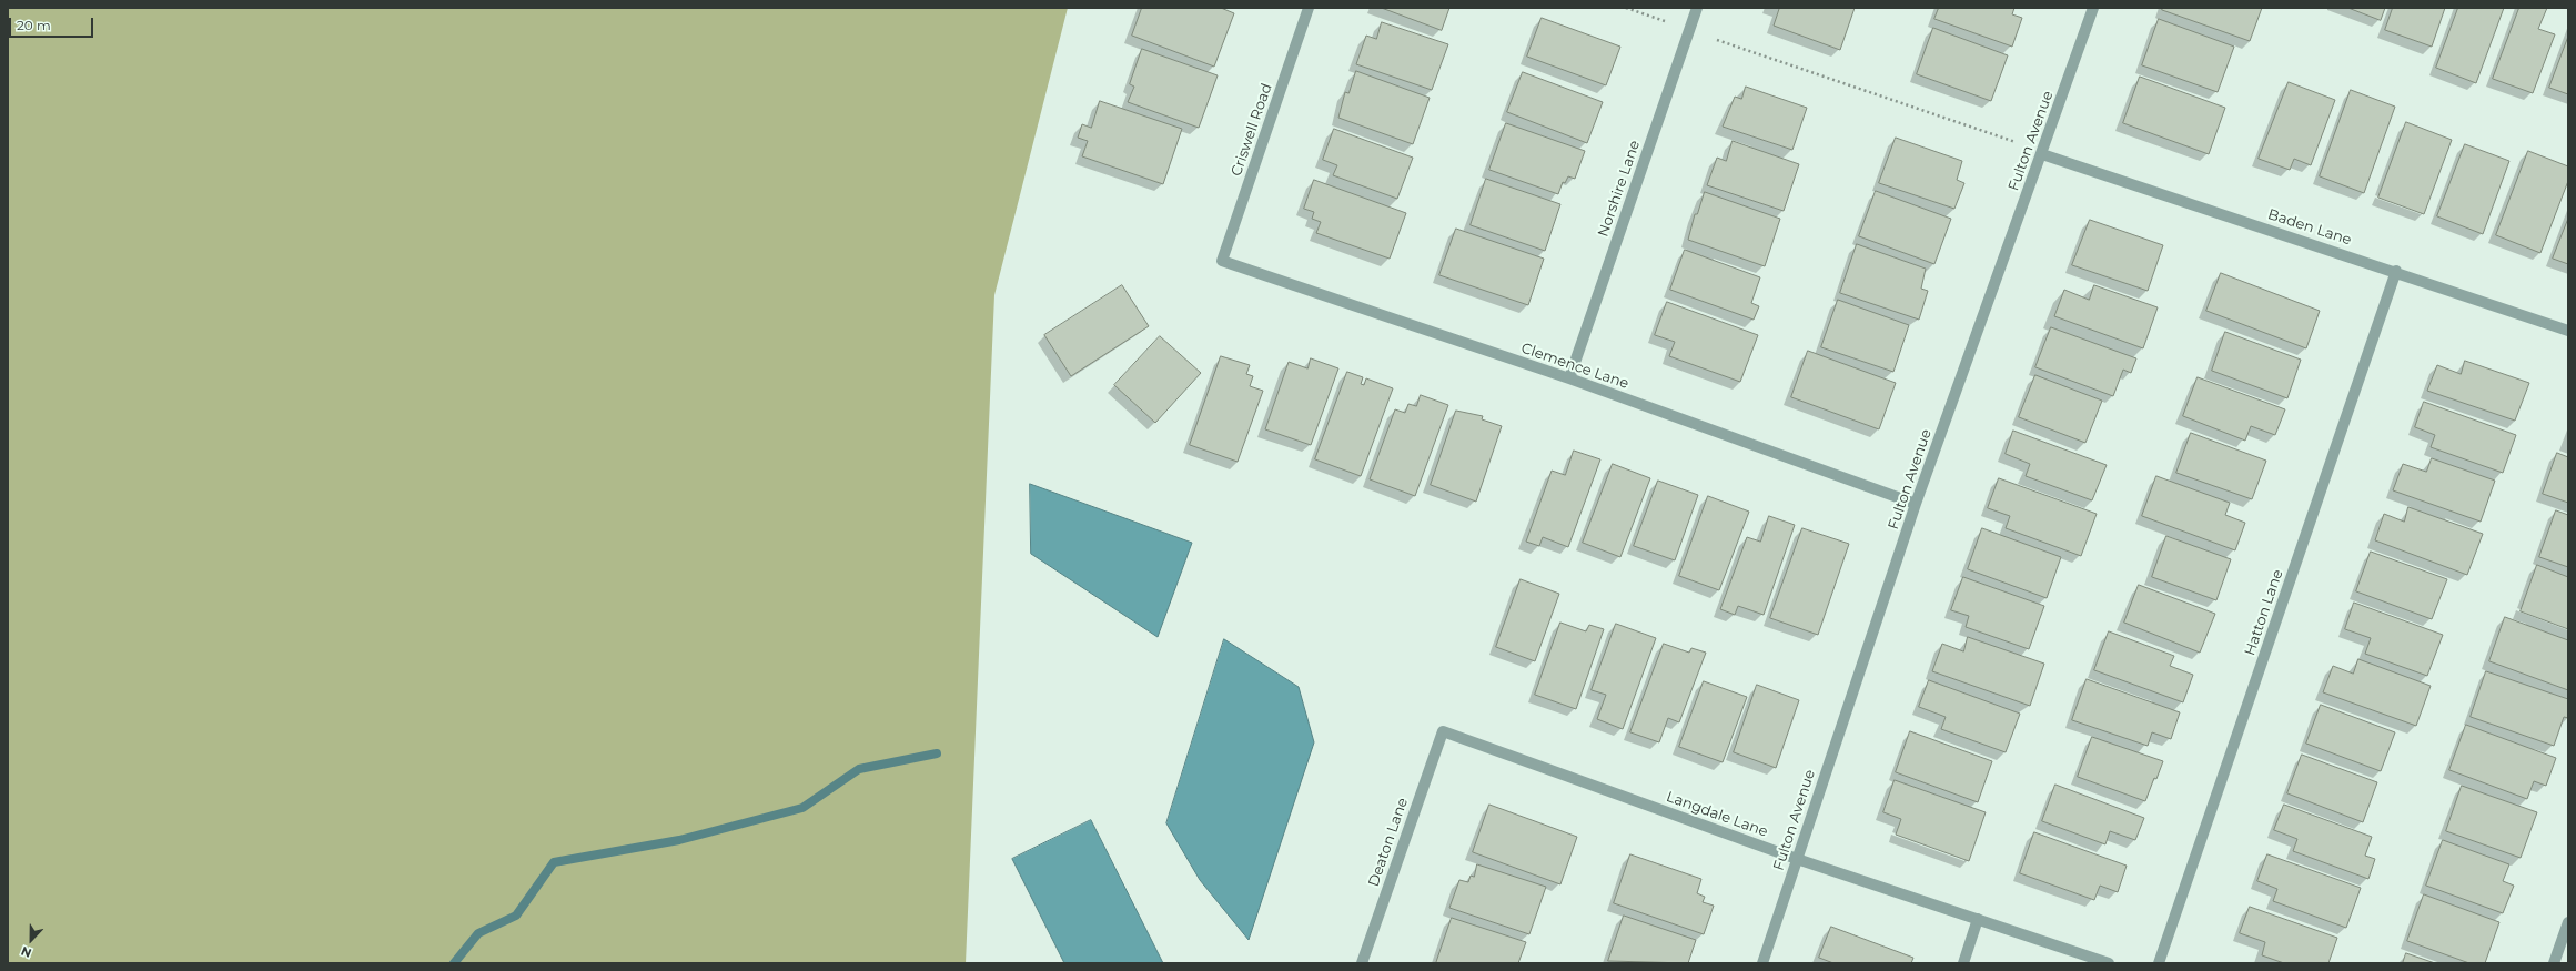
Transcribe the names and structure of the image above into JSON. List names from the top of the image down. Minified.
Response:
{"streets":{"street":["Criswell Road","Fulton Avenue","Norshire Lane","Baden Lane","Clemence Lane","Hatton Lane","Langdale Lane","Deaton Lane"]},"crossings":[["Criswell Road","Clemence Lane"],["Fulton Avenue","Baden Lane"],["Fulton Avenue","Clemence Lane"],["Fulton Avenue","Langdale Lane"],["Norshire Lane","Clemence Lane"],["Baden Lane","Hatton Lane"],["Langdale Lane","Deaton Lane"]],"scale_bar":"20 m","north":"bottom"}
